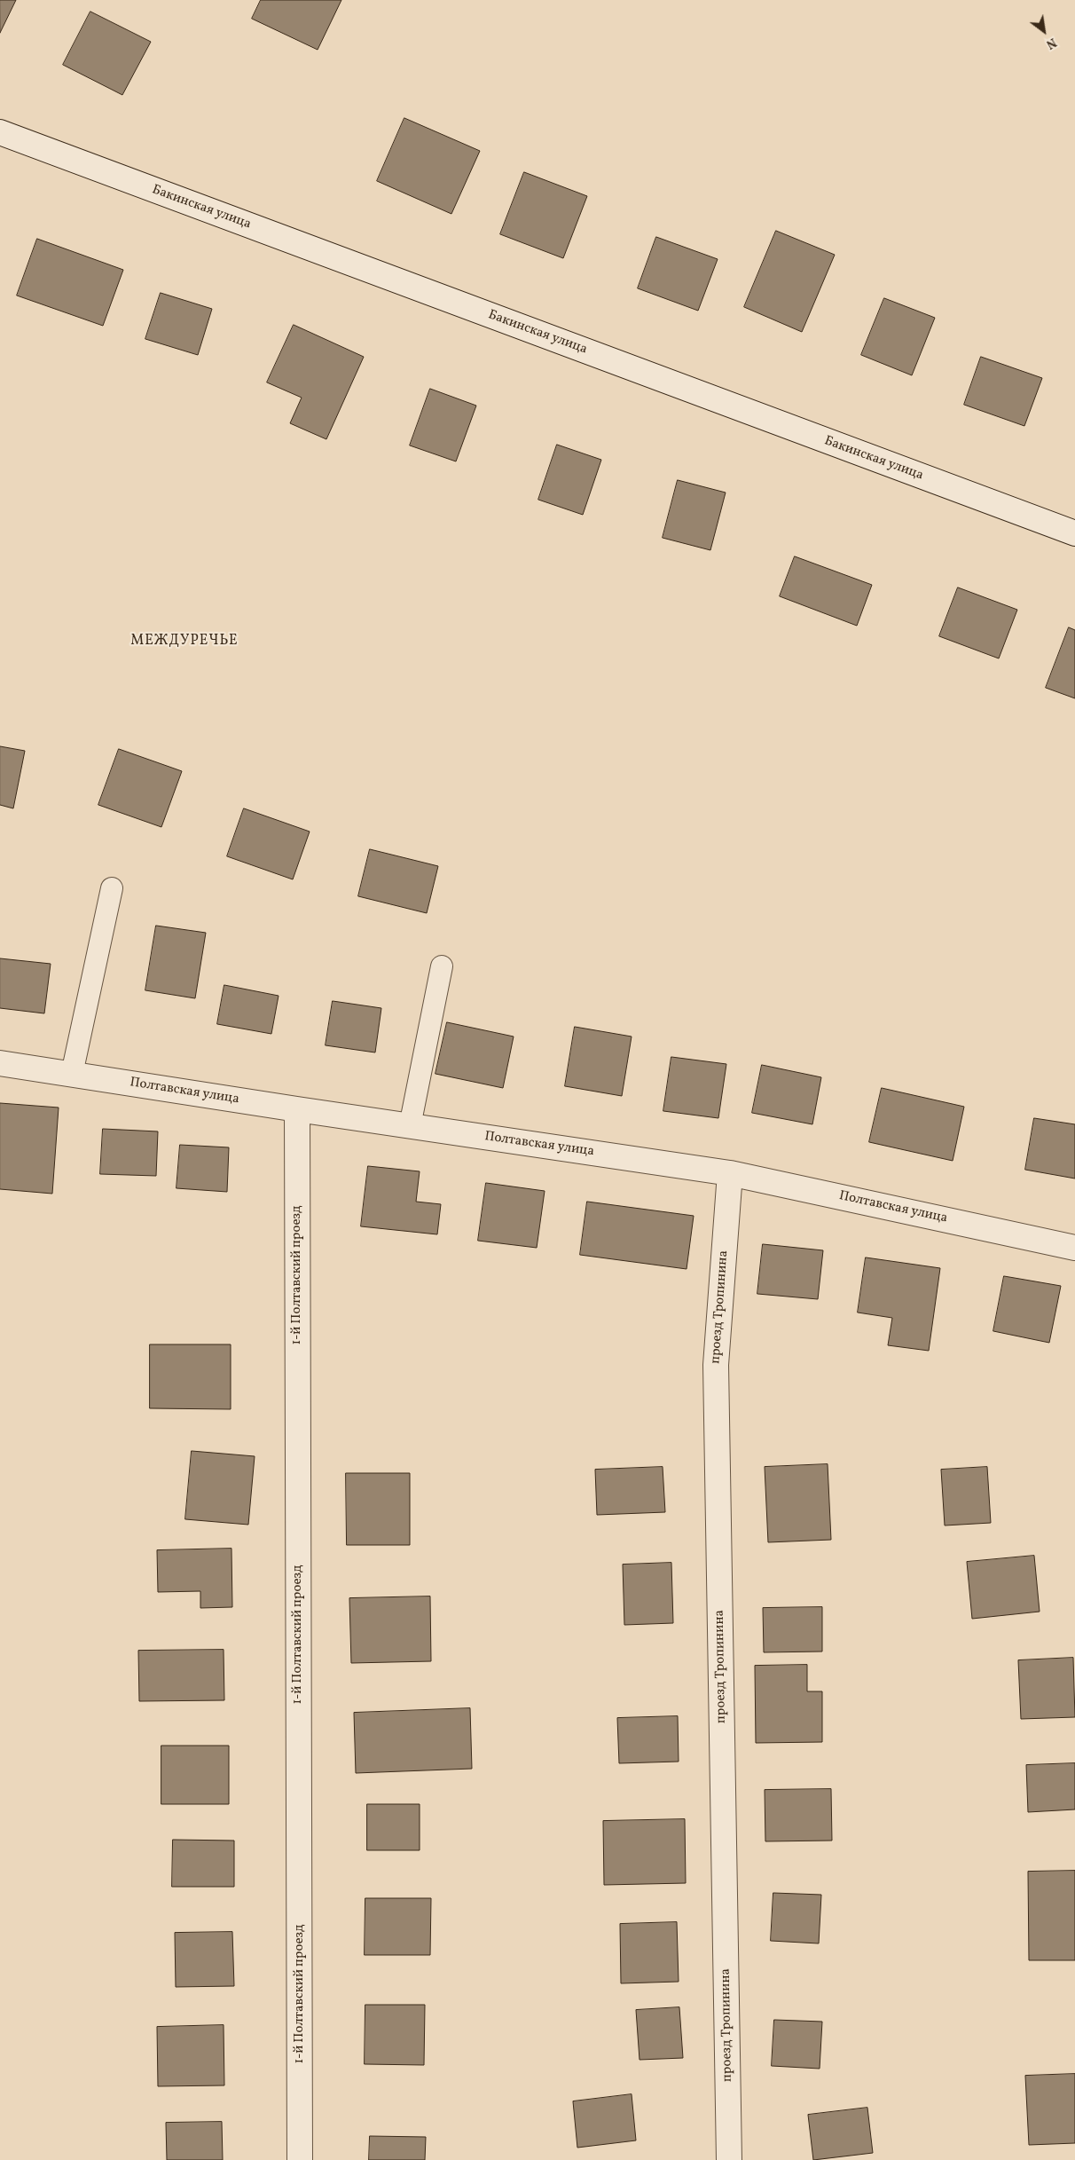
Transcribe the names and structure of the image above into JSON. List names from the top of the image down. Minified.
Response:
{"streets":{"street":["Бакинская улица","Полтавская улица","1-й Полтавский проезд","проезд Тропинина"]},"crossings":[["Полтавская улица","1-й Полтавский проезд"],["Полтавская улица","проезд Тропинина"]],"districts":["МЕЖДУРЕЧЬЕ"],"north":"bottom right"}
